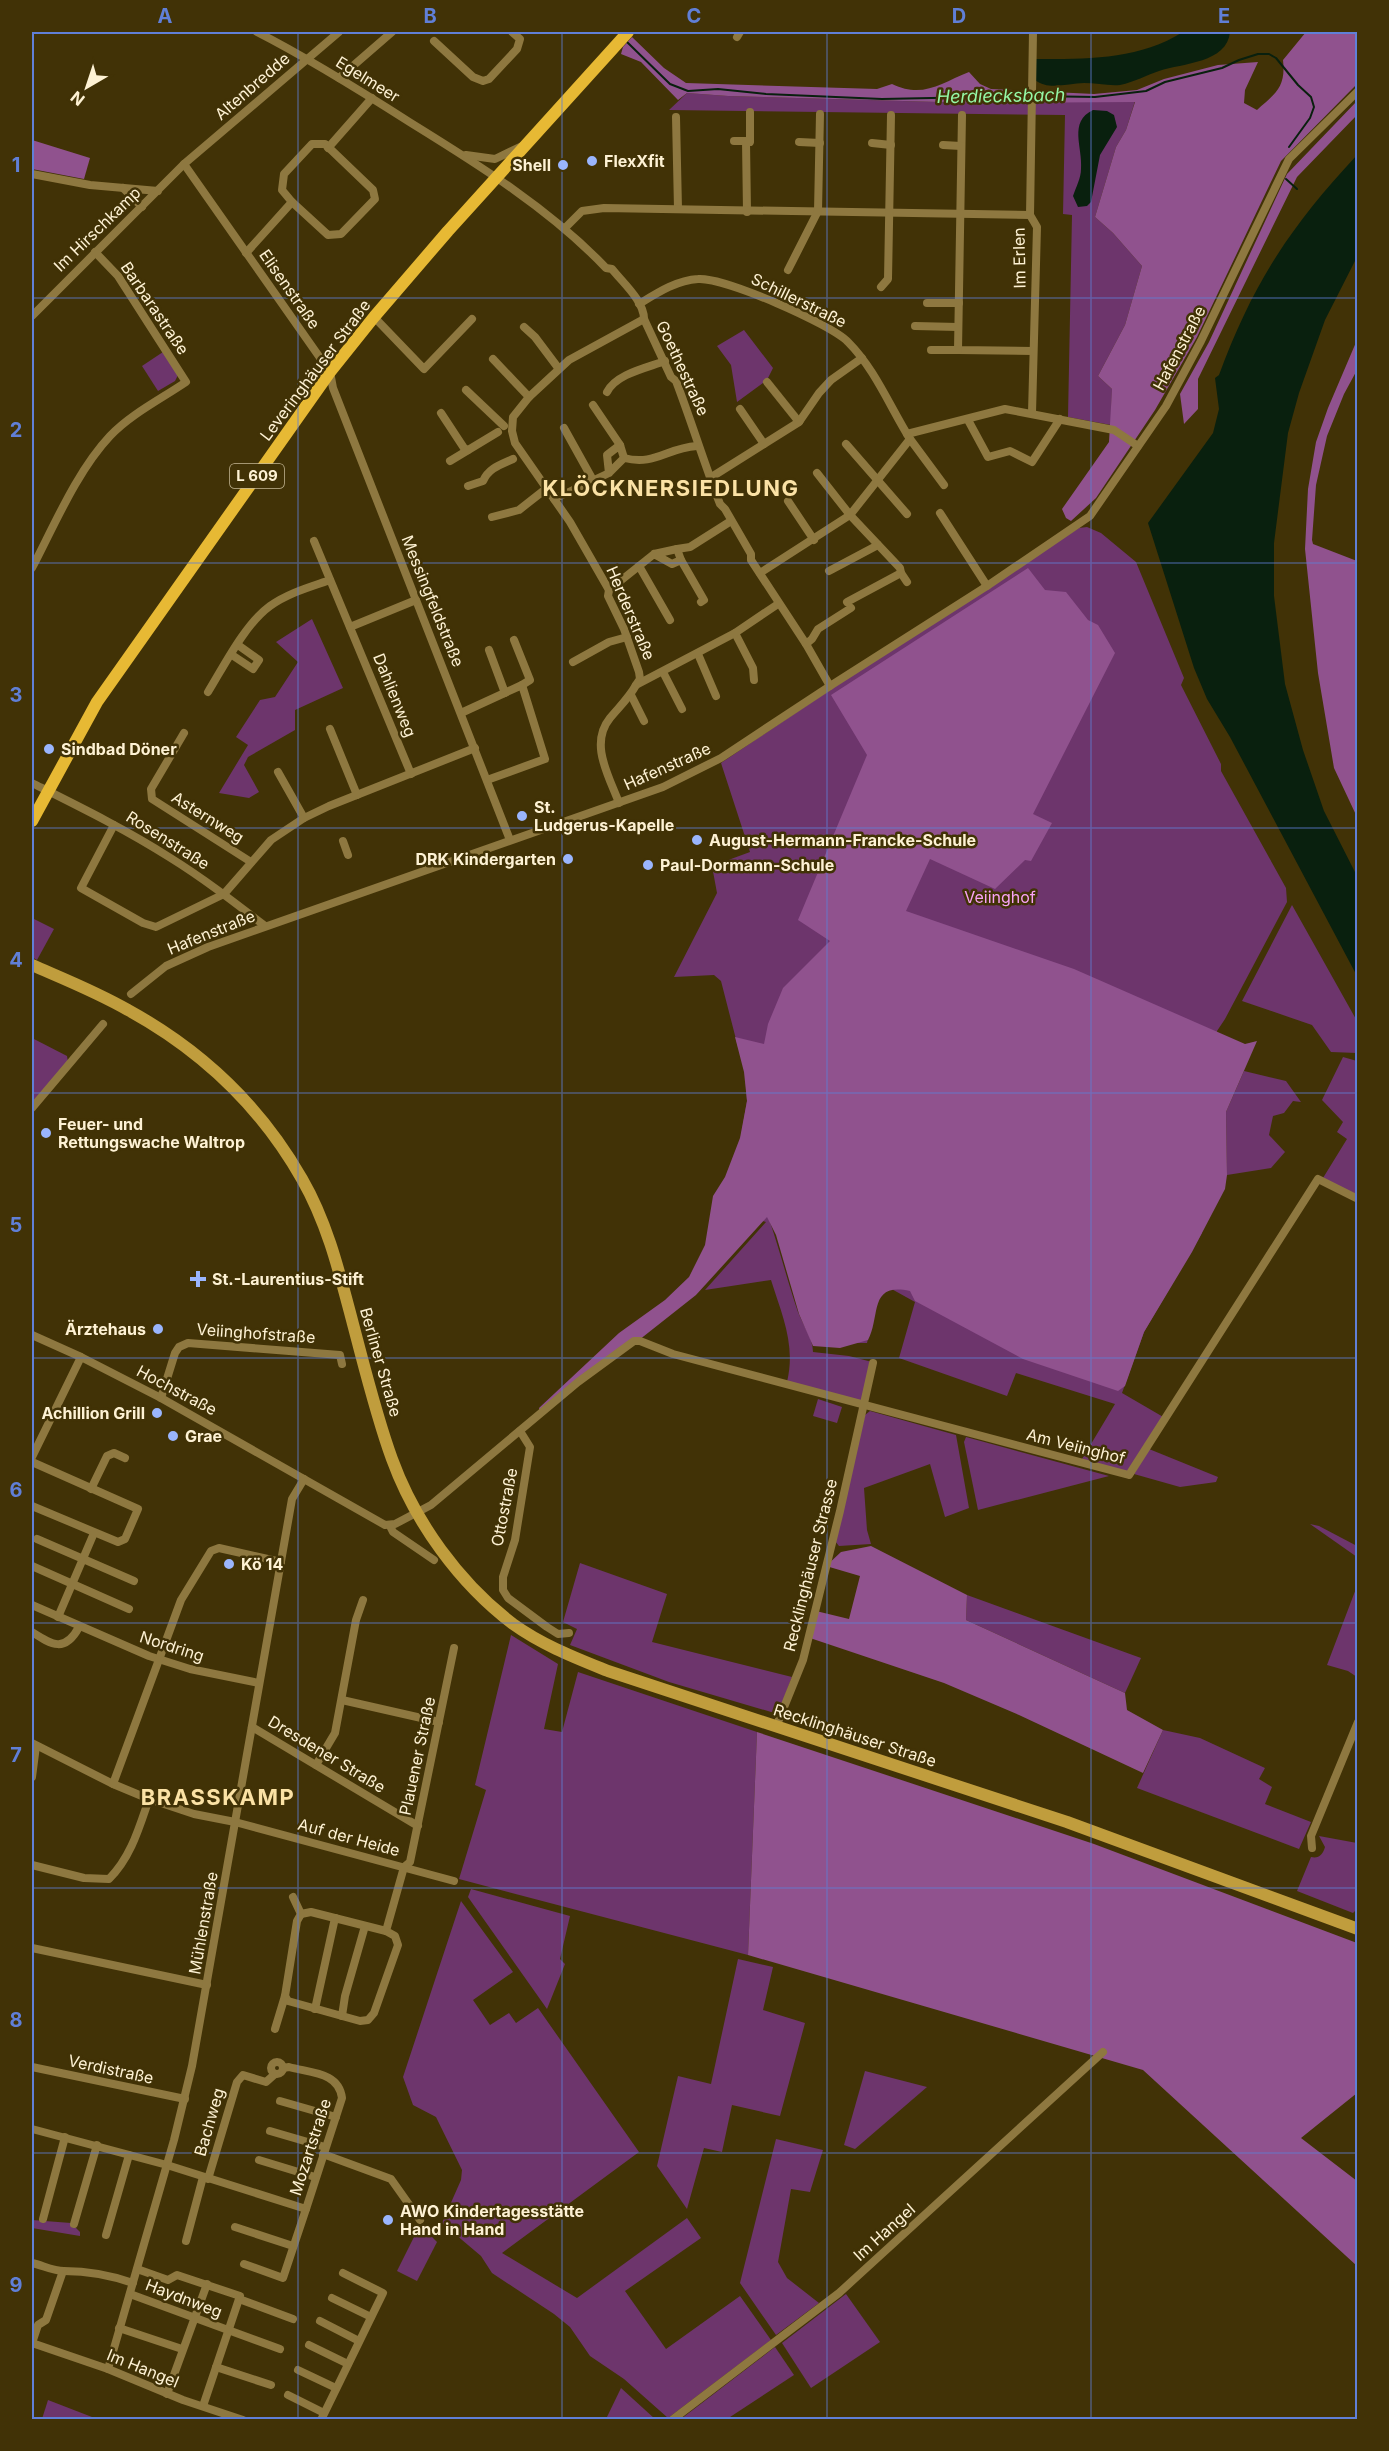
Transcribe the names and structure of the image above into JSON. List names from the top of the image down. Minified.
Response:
{"streets":{"main road":["Leveringhäuser Straße","L 609","Berliner Straße","Recklinghäuser Straße"],"street":["Egelmeer","Altenbredde","Im Hirschkamp","Im Erlen","Elisenstraße","Schillerstraße","Barbarastraße","Hafenstraße","Goethestraße","Messingfeldstraße","Herderstraße","Dahlienweg","Asternweg","Rosenstraße","Veiinghofstraße","Hochstraße","Am Veiinghof","Ottostraße","Recklinghäuser Strasse","Nordring","Dresdener Straße","Plauener Straße","Auf der Heide","Mühlenstraße","Verdistraße","Bachweg","Mozartstraße","Im Hangel","Haydnweg"]},"crossings":[["Egelmeer","Altenbredde"],["Egelmeer","Goethestraße"],["Egelmeer","Leveringhäuser Straße"],["Altenbredde","Im Hirschkamp"],["Altenbredde","Elisenstraße"],["Im Hirschkamp","Elisenstraße"],["Im Hirschkamp","Barbarastraße"],["Elisenstraße","Leveringhäuser Straße"],["Elisenstraße","Messingfeldstraße"],["Schillerstraße","Goethestraße"],["Hafenstraße","Goethestraße"],["Hafenstraße","Messingfeldstraße"],["Hafenstraße","Rosenstraße"],["Goethestraße","Leveringhäuser Straße"],["Goethestraße","Herderstraße"],["Leveringhäuser Straße","Messingfeldstraße"],["Leveringhäuser Straße","Rosenstraße"],["Veiinghofstraße","Hochstraße"],["Berliner Straße","Ottostraße"],["Berliner Straße","Recklinghäuser Straße"],["Hochstraße","Mühlenstraße"],["Am Veiinghof","Ottostraße"],["Am Veiinghof","Recklinghäuser Strasse"],["Ottostraße","Recklinghäuser Straße"],["Recklinghäuser Strasse","Recklinghäuser Straße"],["Nordring","Mühlenstraße"],["Dresdener Straße","Plauener Straße"],["Dresdener Straße","Mühlenstraße"],["Plauener Straße","Auf der Heide"],["Auf der Heide","Mühlenstraße"],["Mühlenstraße","Verdistraße"],["Mühlenstraße","Mozartstraße"],["Mühlenstraße","Im Hangel"],["Mühlenstraße","Haydnweg"],["Bachweg","Mozartstraße"],["Im Hangel","Haydnweg"]],"districts":["KLÖCKNERSIEDLUNG","BRASSKAMP"],"water":["Herdiecksbach"],"parks":["Veiinghof"],"places":{"other":["FlexXfit","Shell","Sindbad Döner","St. Ludgerus-Kapelle","August-Hermann-Francke-Schule","DRK Kindergarten","Paul-Dormann-Schule","Feuer- und Rettungswache Waltrop","Ärztehaus","Achillion Grill","Grae","Kö 14","AWO Kindertagesstätte Hand in Hand"],"health":["St.-Laurentius-Stift"]},"north":"bottom left","grid":{"columns":["A","B","C","D","E"],"rows":["1","2","3","4","5","6","7","8","9"]}}
